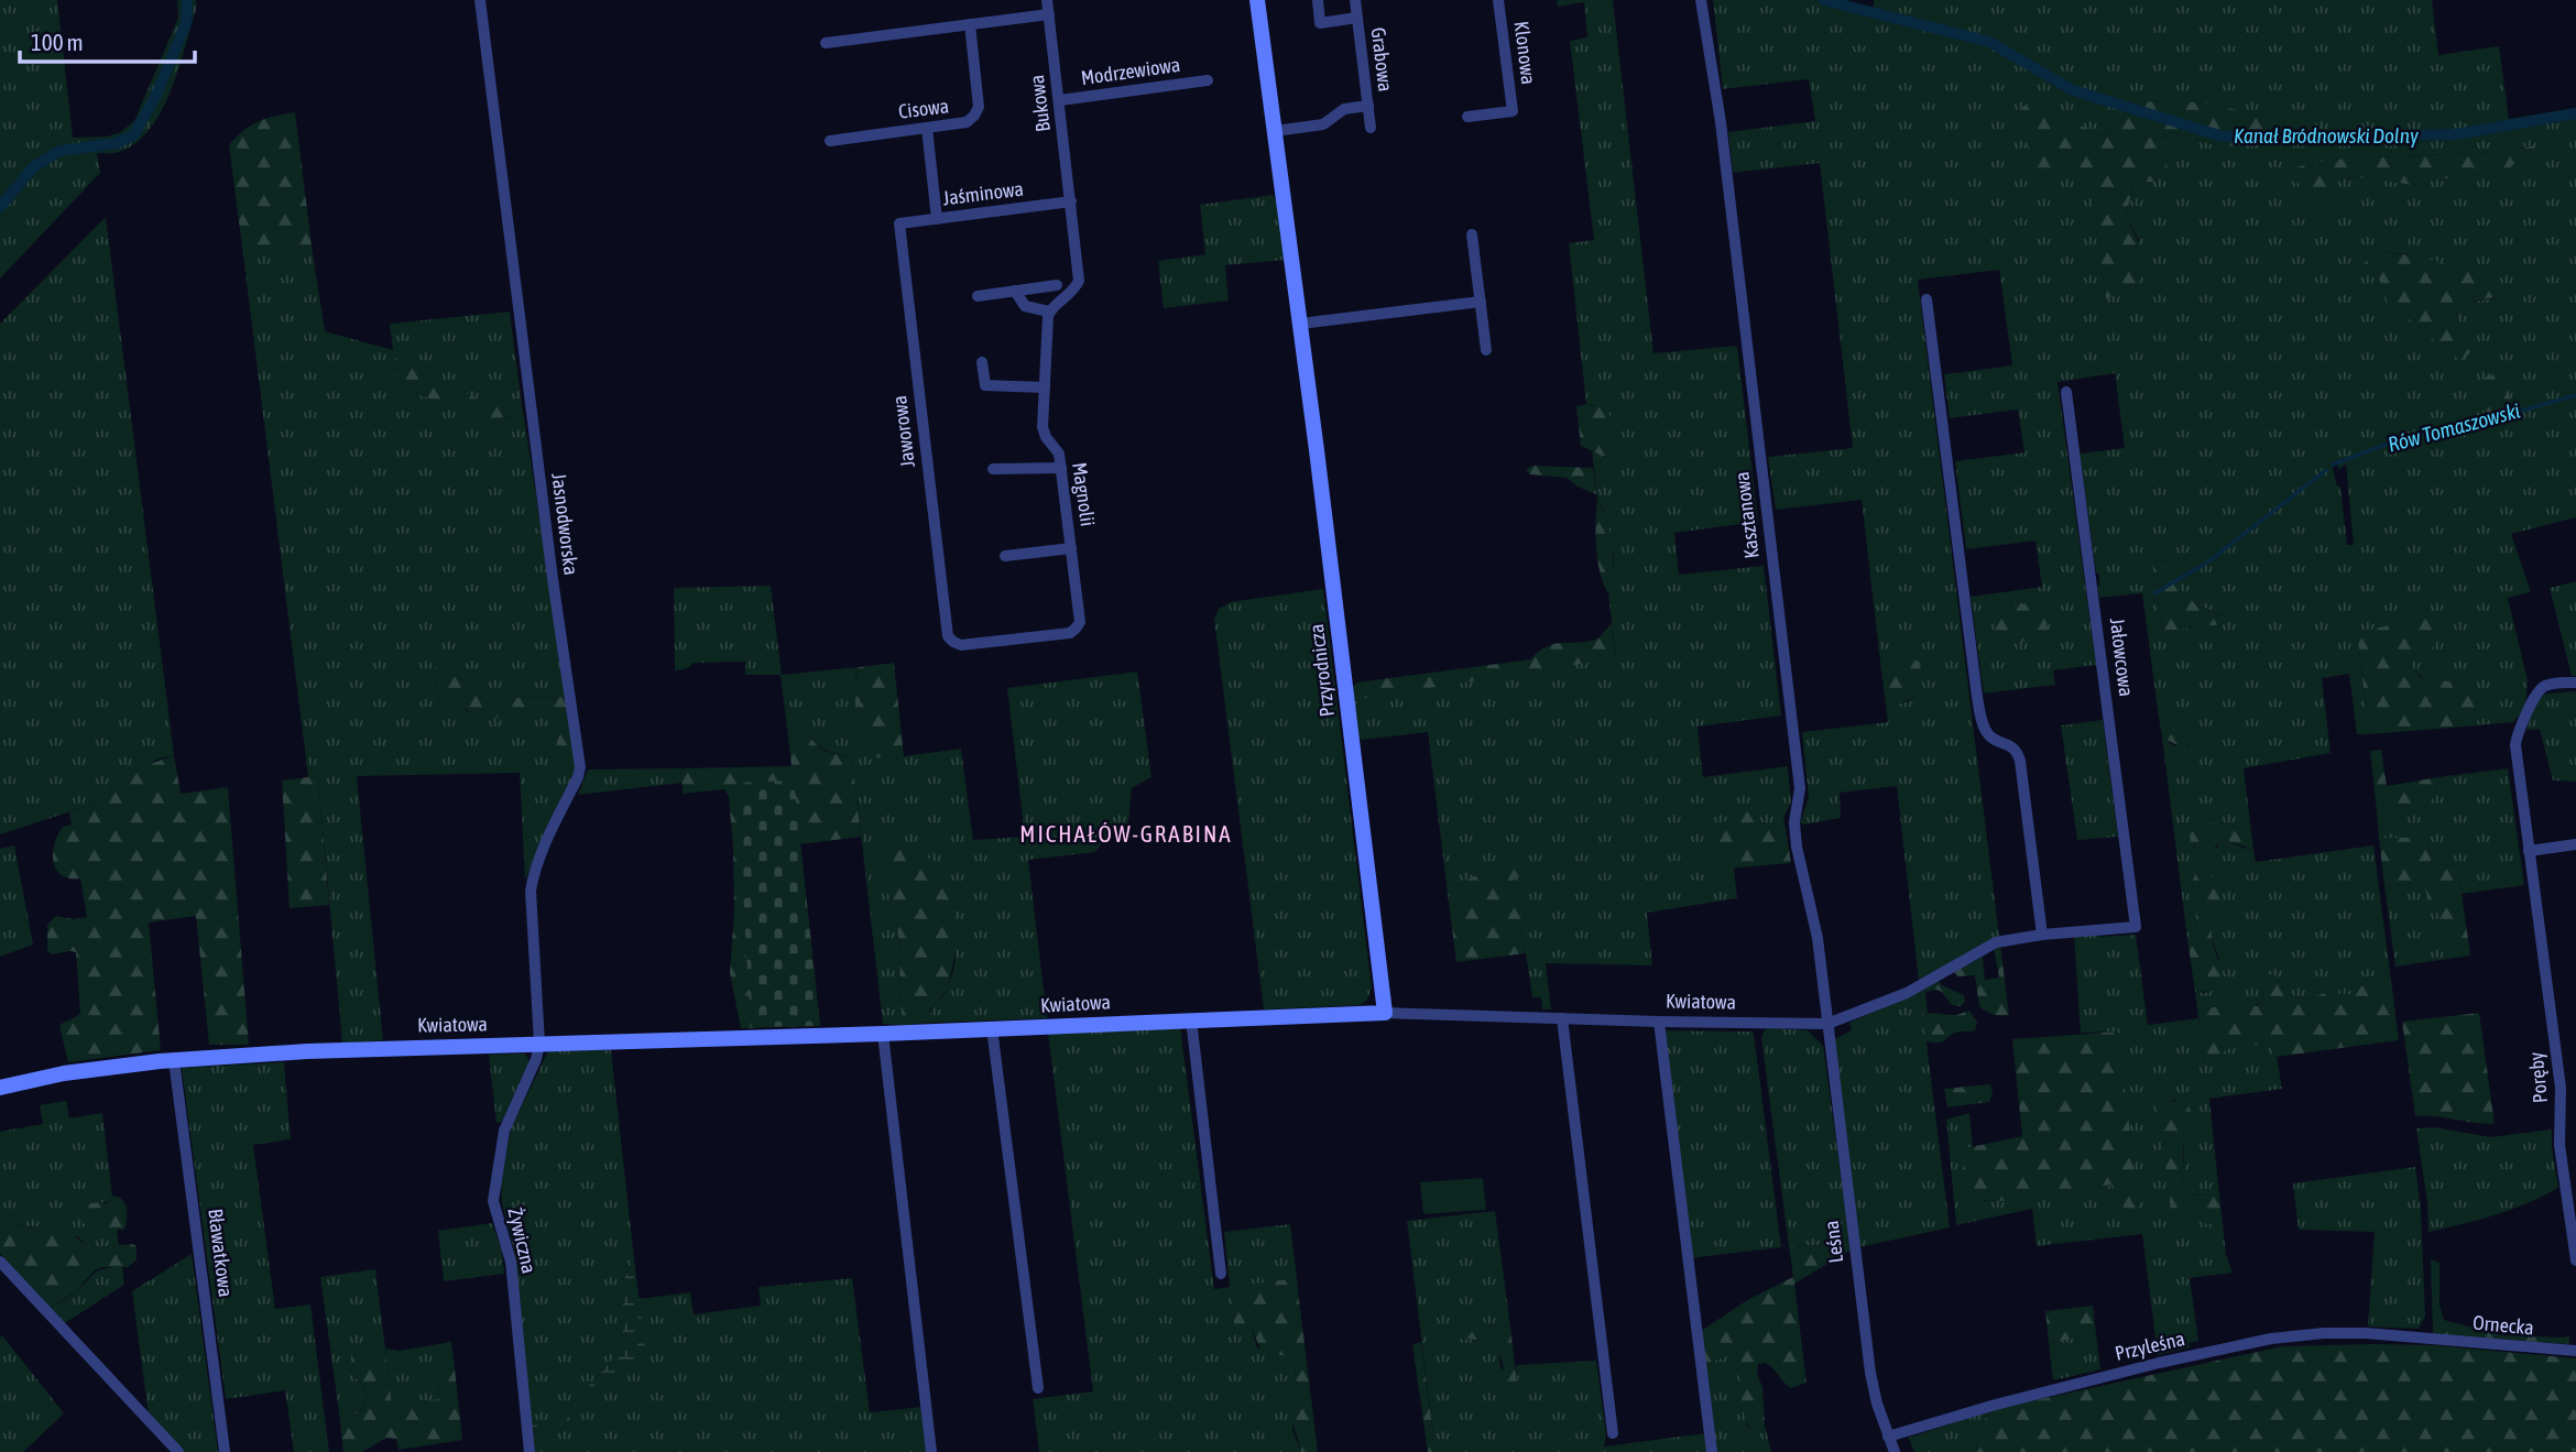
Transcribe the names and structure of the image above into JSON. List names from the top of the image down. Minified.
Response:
{"streets":{"street":["Klonowa","Grabowa","Modrzewiowa","Bukowa","Cisowa","Jaśminowa","Jaworowa","Magnolii","Kasztanowa","Jasnodworska","Jałowcowa","Przyrodnicza","Kwiatowa","Poręby","Żywiczna","Leśna","Bławatkowa","Ornecka","Przyleśna"]},"crossings":[["Grabowa","Przyrodnicza"],["Modrzewiowa","Bukowa"],["Bukowa","Jaśminowa"],["Jaśminowa","Jaworowa"],["Jaworowa","Magnolii"],["Kasztanowa","Kwiatowa"],["Kasztanowa","Leśna"],["Jasnodworska","Kwiatowa"],["Jasnodworska","Żywiczna"],["Jałowcowa","Kwiatowa"],["Przyrodnicza","Kwiatowa"],["Kwiatowa","Żywiczna"],["Kwiatowa","Leśna"],["Kwiatowa","Bławatkowa"],["Leśna","Przyleśna"],["Ornecka","Przyleśna"]],"districts":["MICHAŁÓW-GRABINA"],"water":["Kanał Bródnowski Dolny","Rów Tomaszowski"],"scale_bar":"100 m"}
